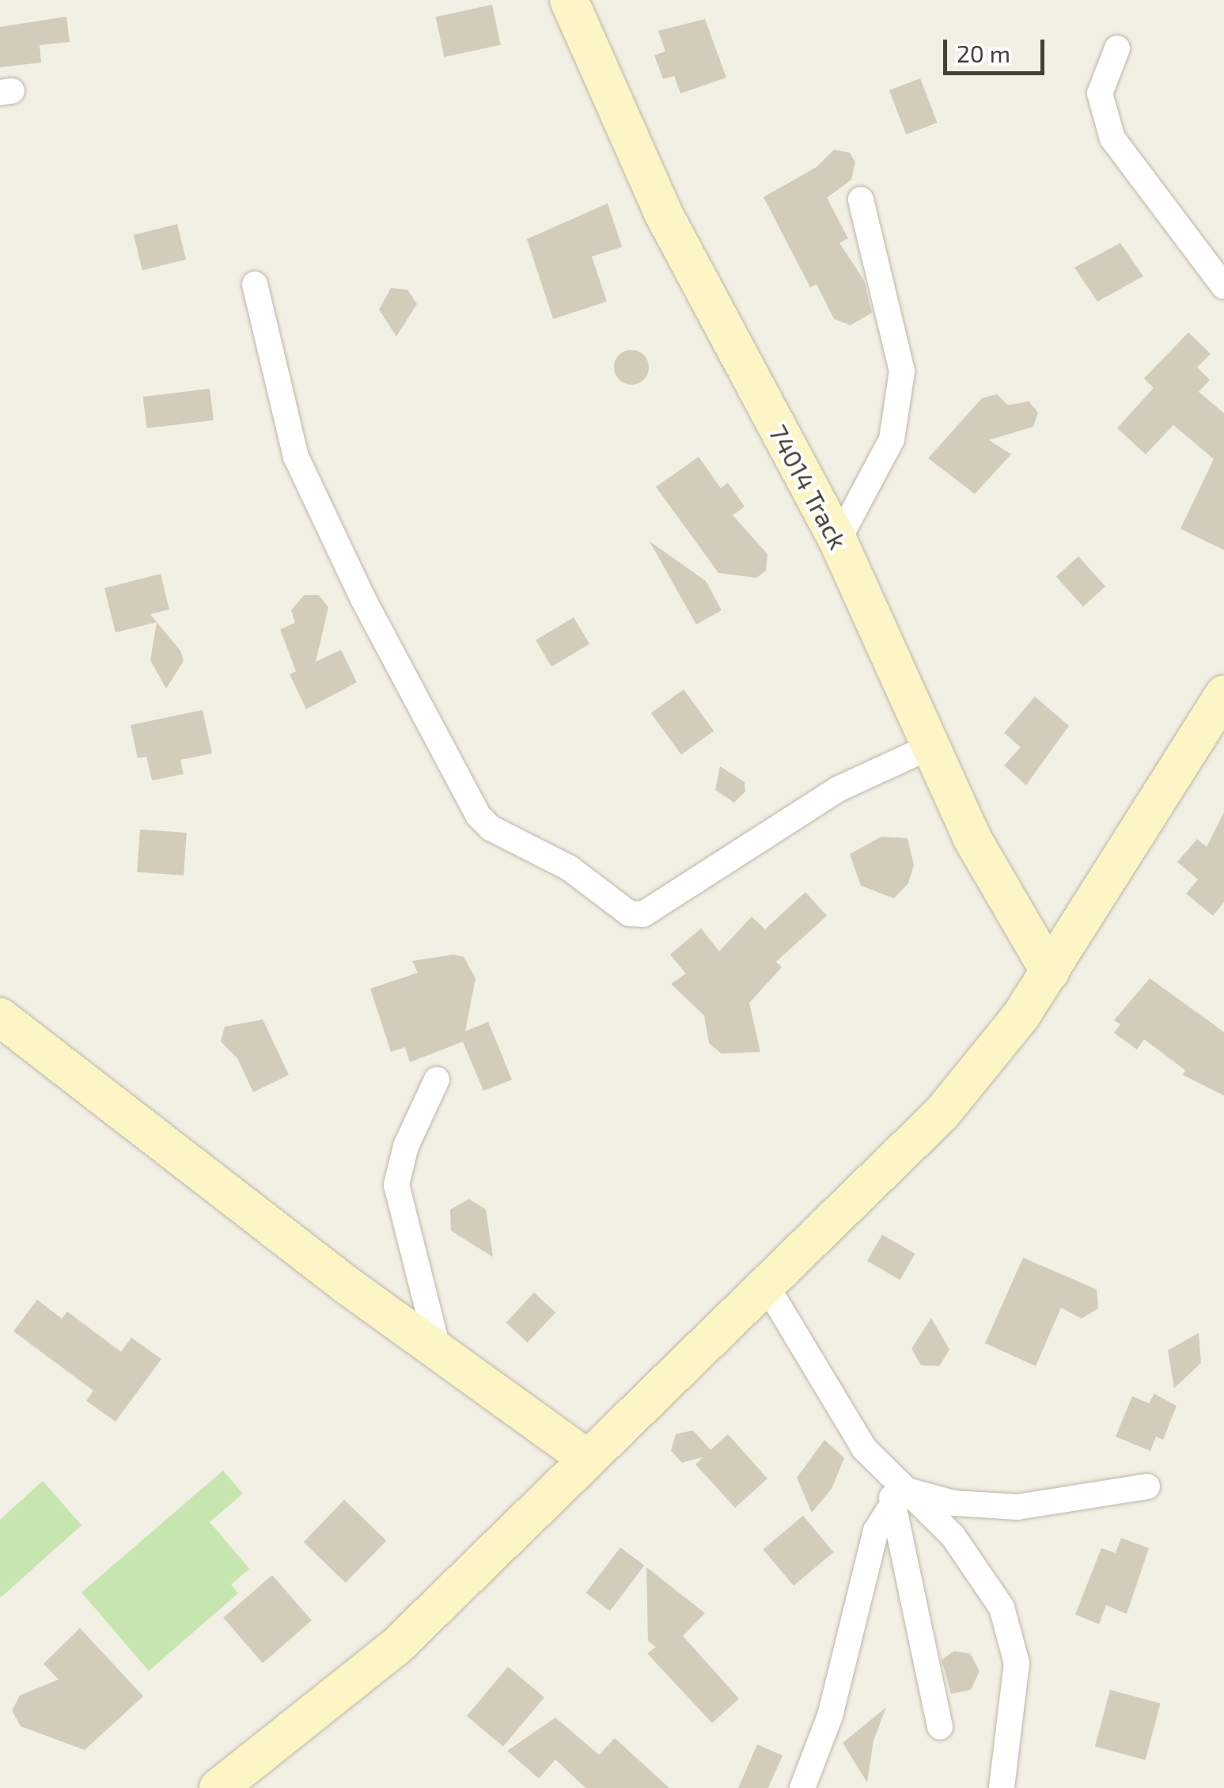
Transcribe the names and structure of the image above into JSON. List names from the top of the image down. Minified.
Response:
{"streets":{"street":["74014 Track"]},"scale_bar":"20 m"}
